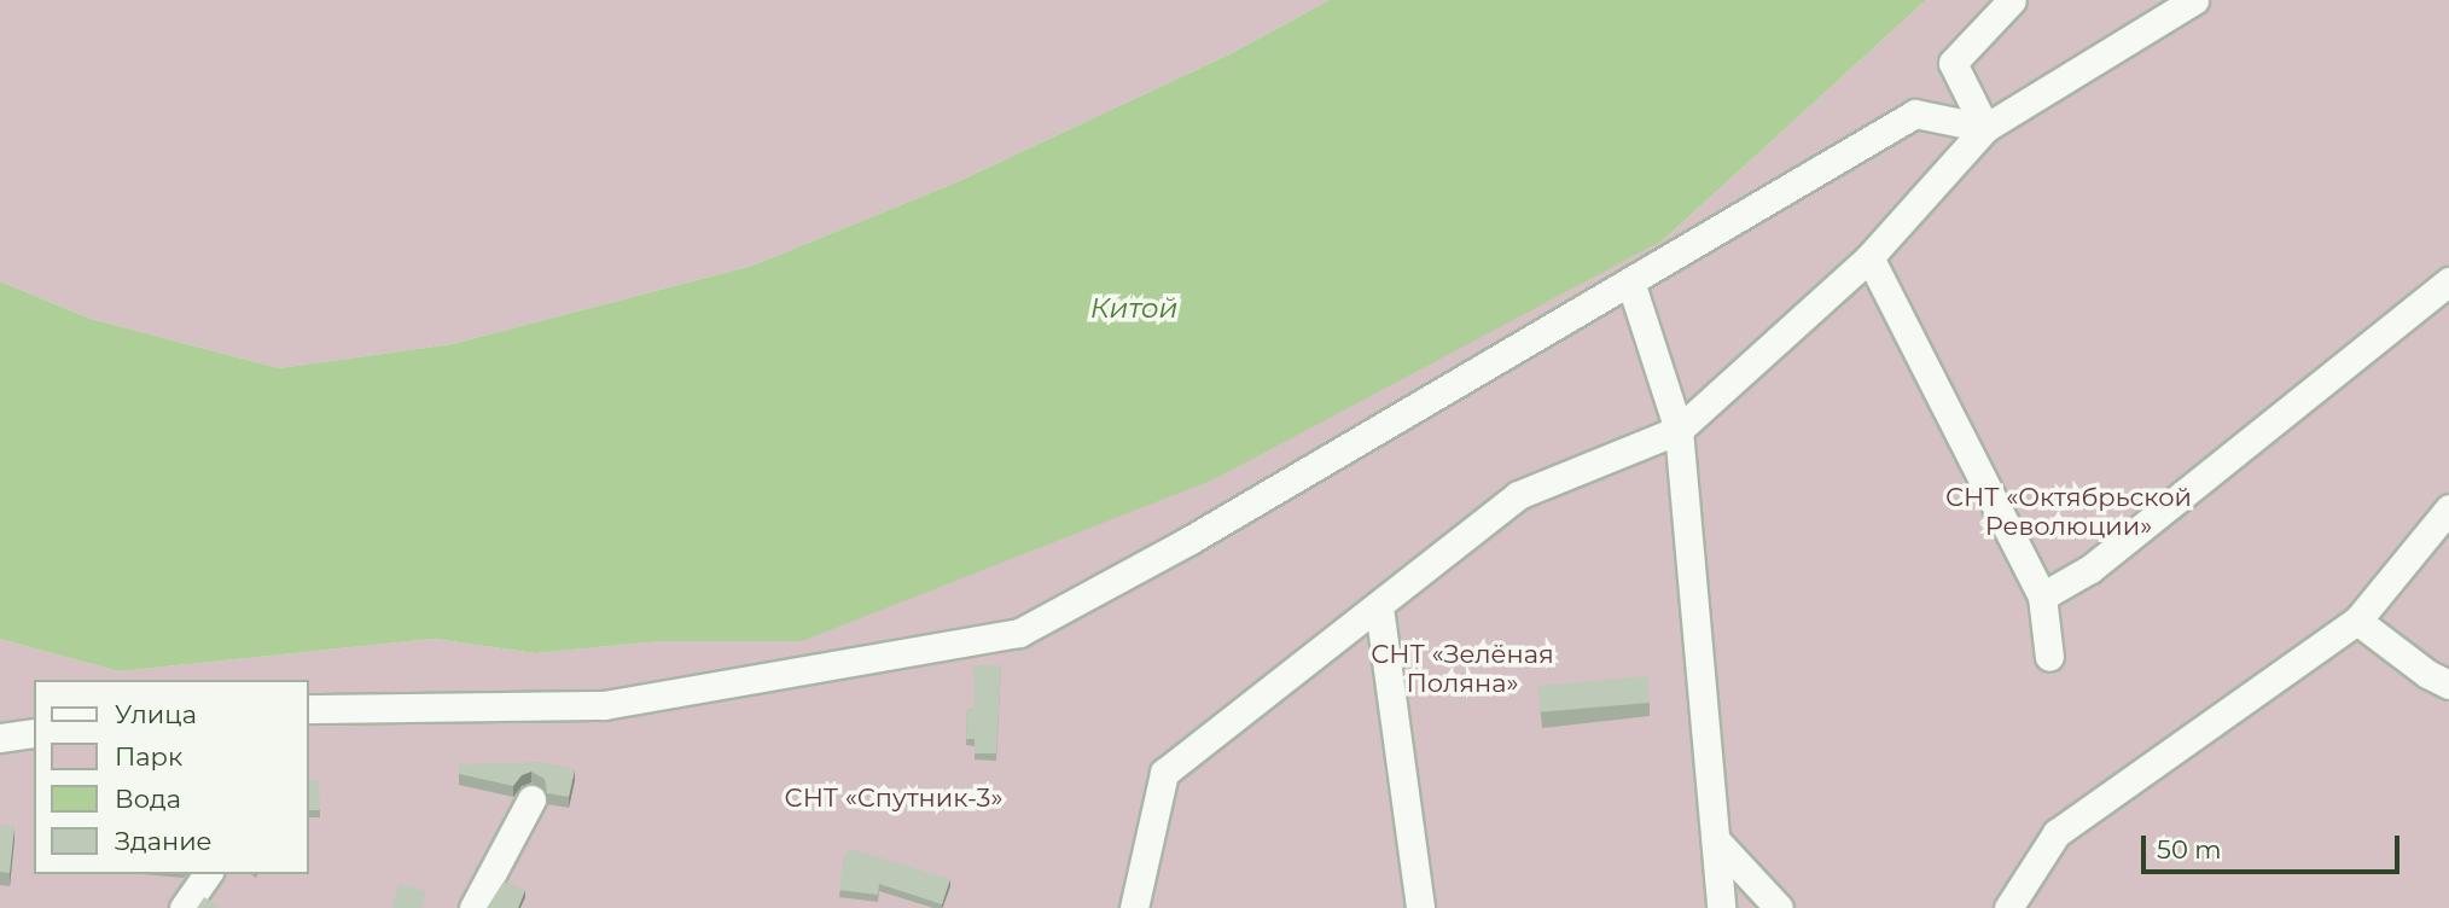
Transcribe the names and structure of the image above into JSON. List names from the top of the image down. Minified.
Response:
{"water":["Китой"],"parks":["СНТ «Октябрьской Революции»","СНТ «Зелёная Поляна»","СНТ «Спутник-3»"],"legend":["Улица","Парк","Вода","Здание"],"scale_bar":"50 m"}
